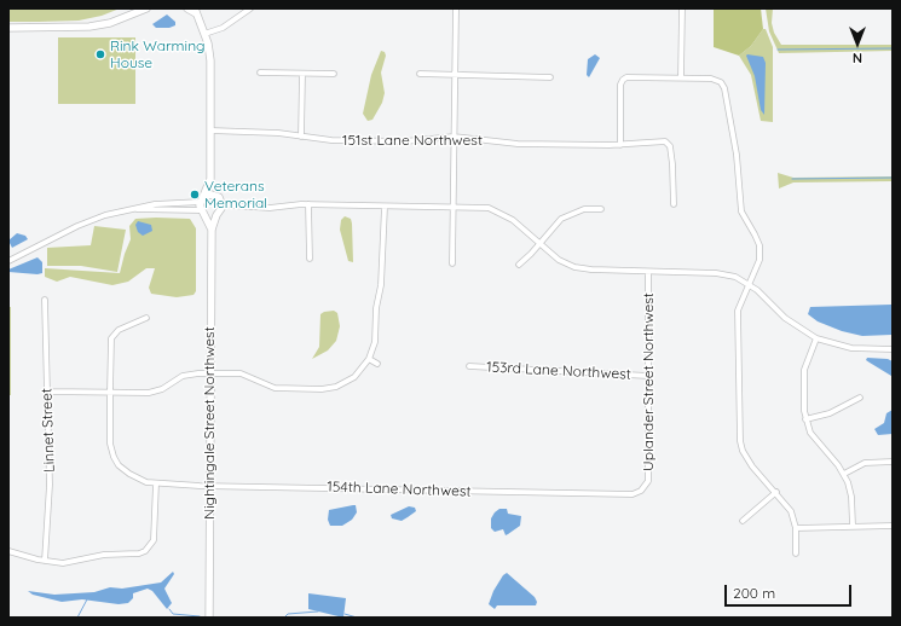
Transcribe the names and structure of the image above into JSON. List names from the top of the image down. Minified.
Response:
{"streets":{"street":["151st Lane Northwest","153rd Lane Northwest","Uplander Street Northwest","Nightingale Street Northwest","Linnet Street","154th Lane Northwest"]},"crossings":[["153rd Lane Northwest","Uplander Street Northwest"],["Uplander Street Northwest","154th Lane Northwest"],["Nightingale Street Northwest","154th Lane Northwest"]],"places":["Rink Warming House","Veterans Memorial"],"scale_bar":"200 m","north":"bottom"}
